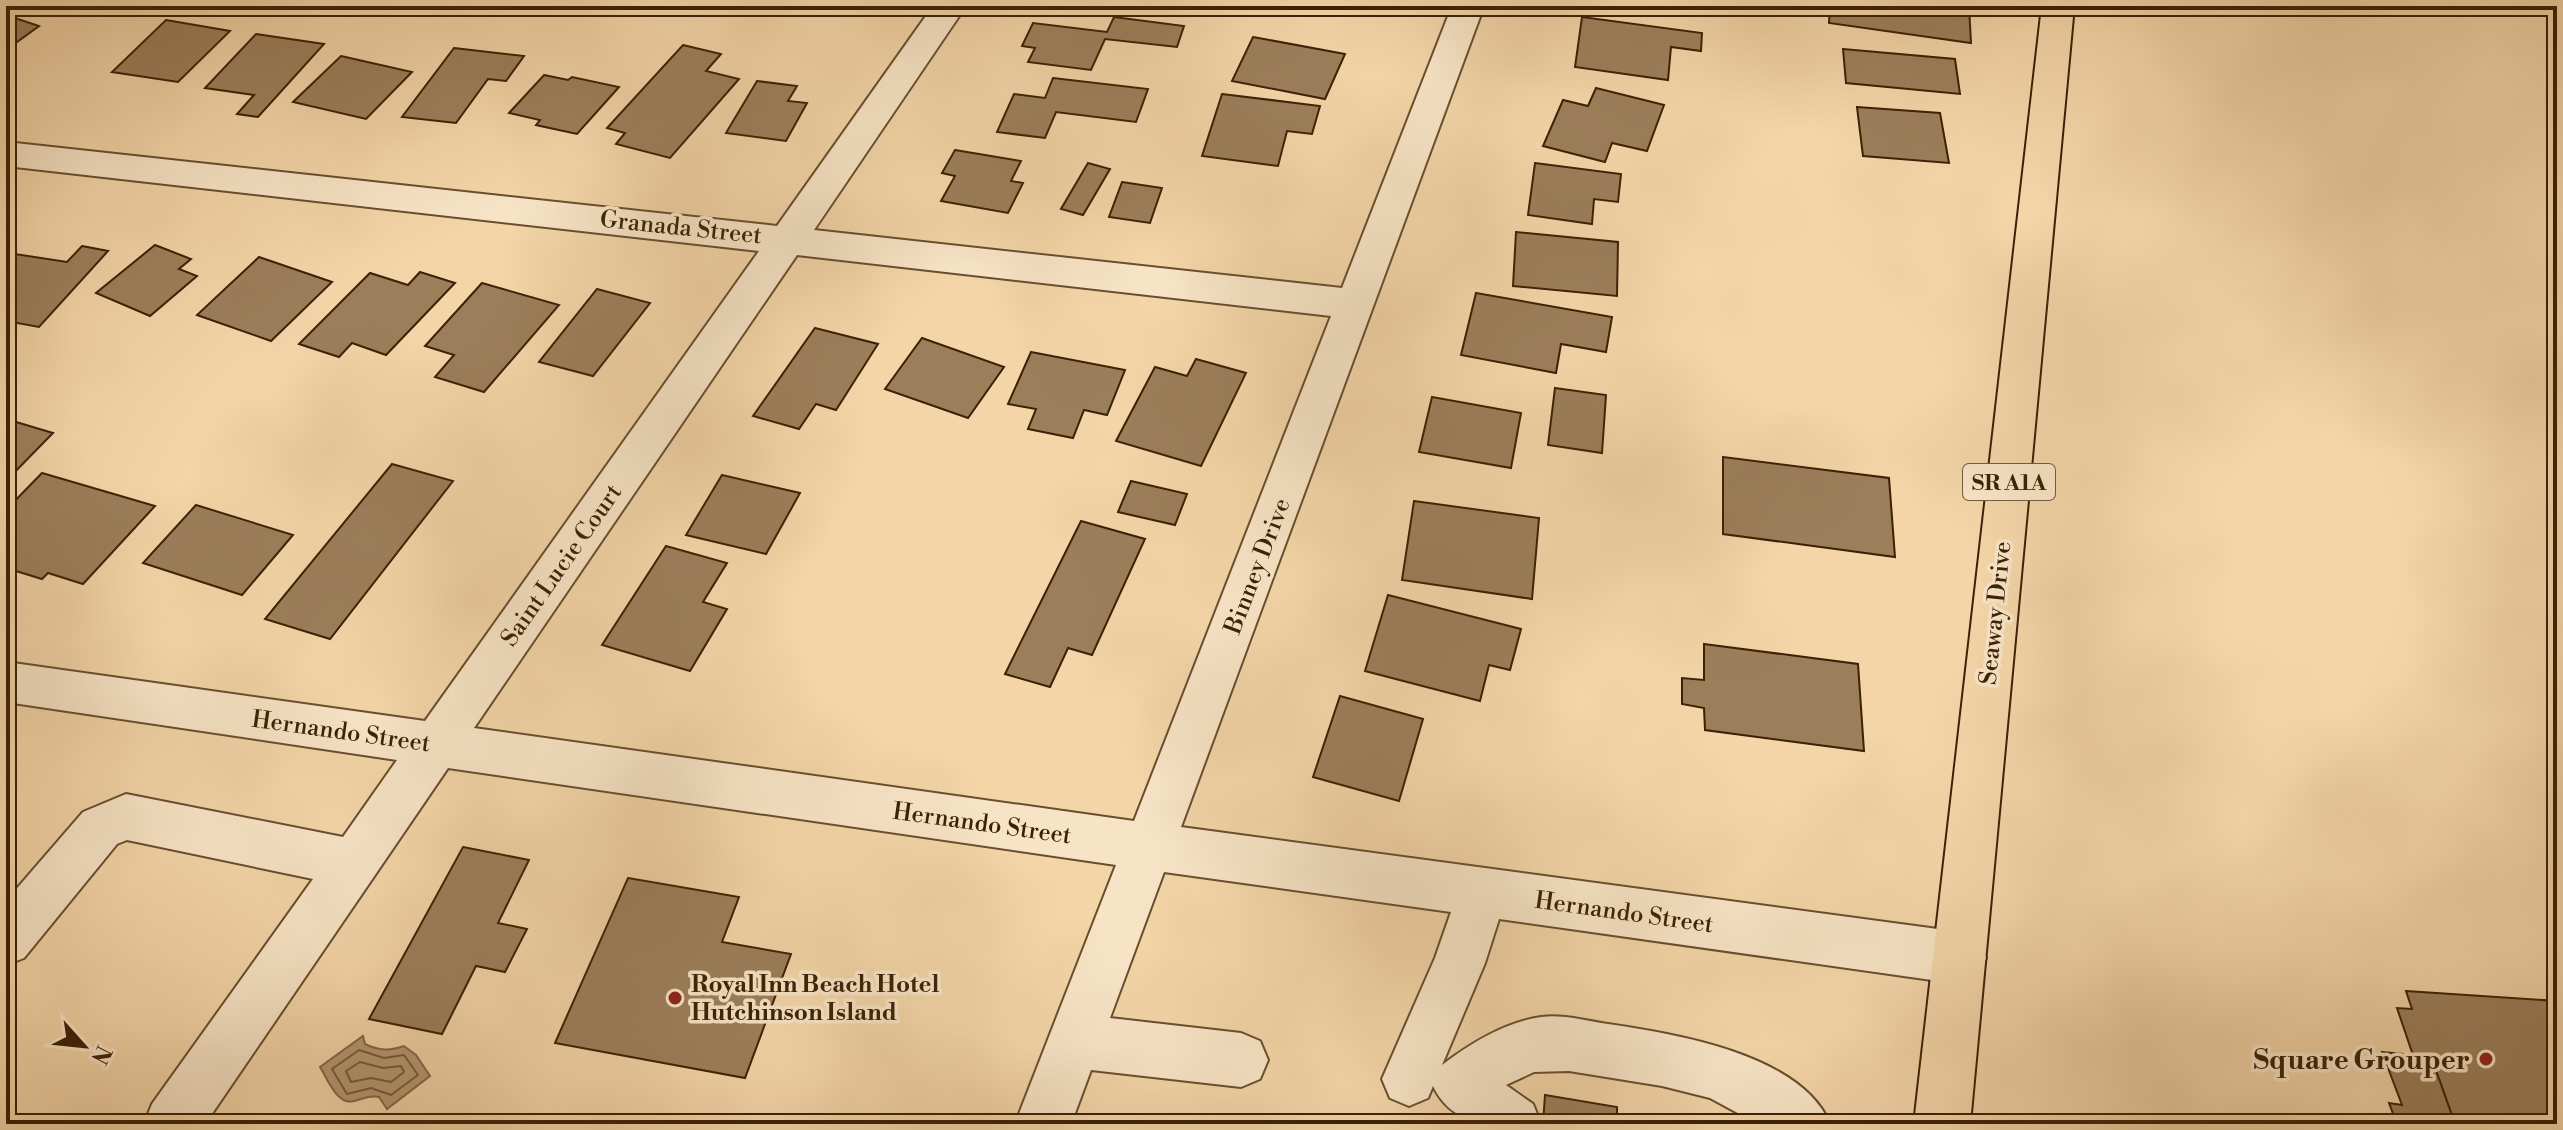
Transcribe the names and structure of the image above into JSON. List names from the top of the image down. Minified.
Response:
{"streets":{"main road":["SR A1A","Seaway Drive"],"street":["Granada Street","Saint Lucie Court","Binney Drive","Hernando Street"]},"crossings":[["Granada Street","Saint Lucie Court"],["Granada Street","Binney Drive"],["Saint Lucie Court","Hernando Street"],["Binney Drive","Hernando Street"],["Seaway Drive","Hernando Street"]],"places":["Royal Inn Beach Hotel Hutchinson Island","Square Grouper"],"north":"bottom right"}
